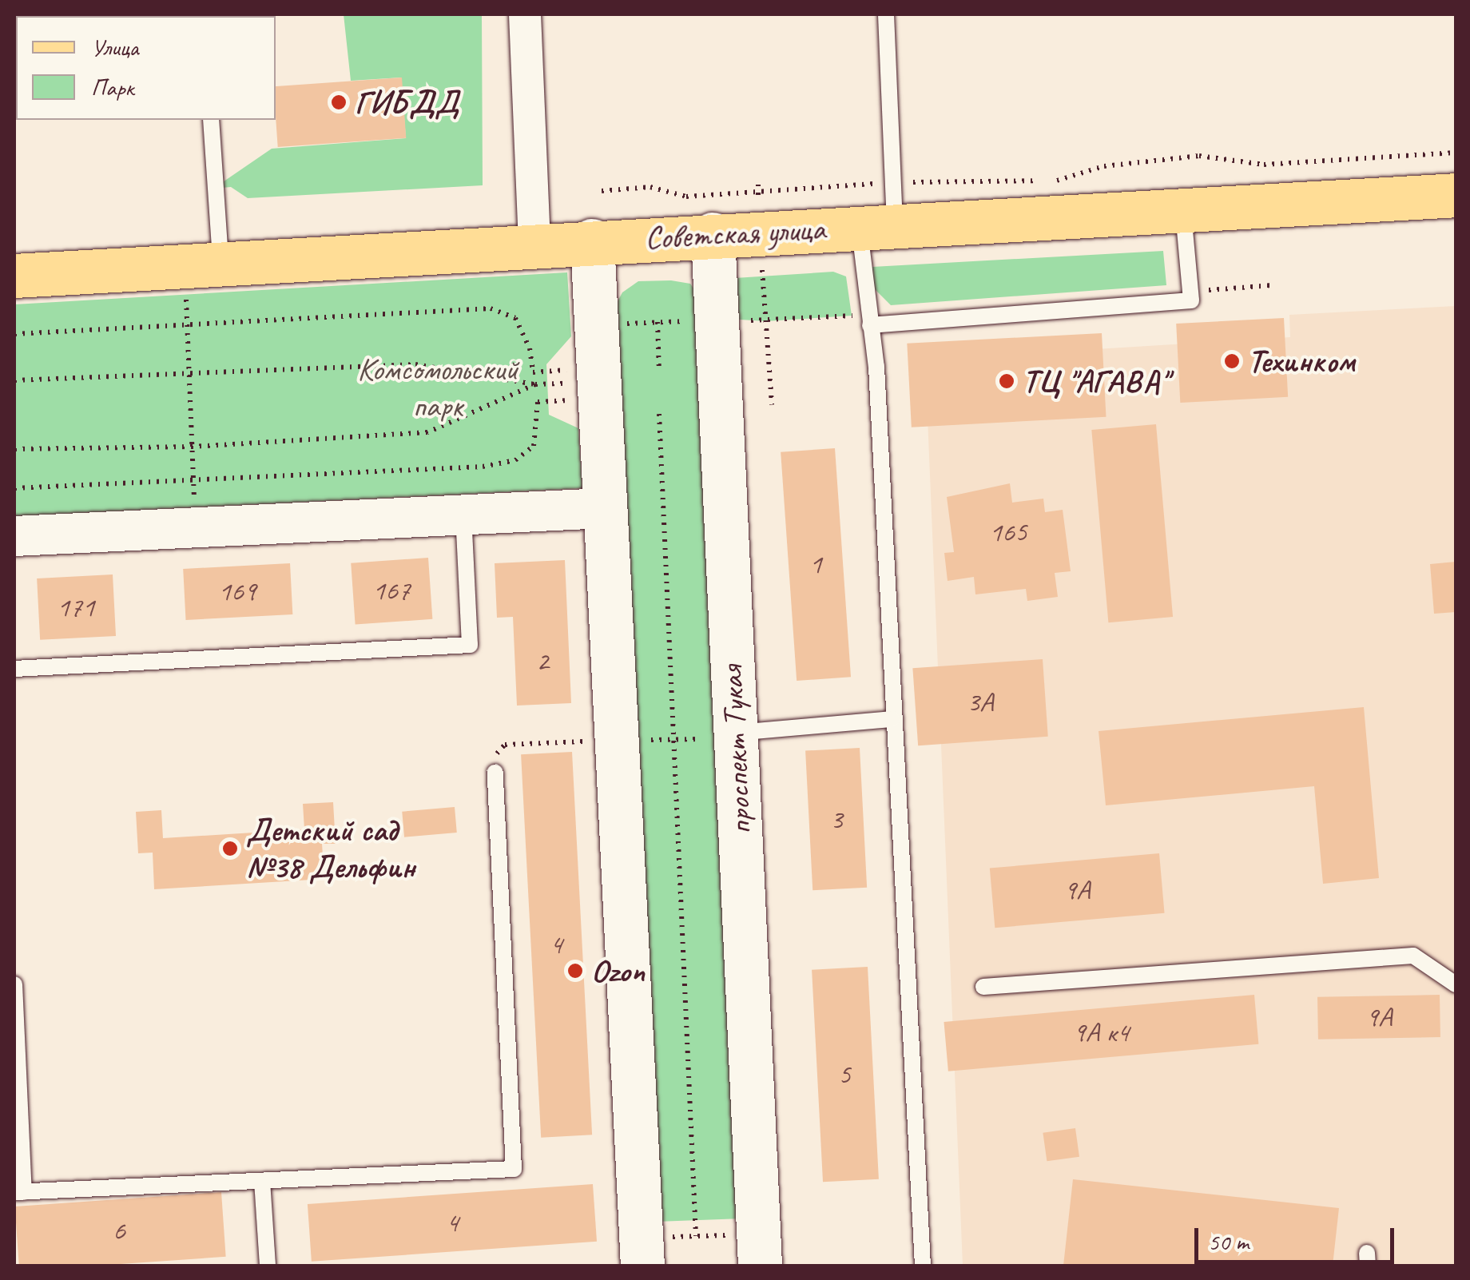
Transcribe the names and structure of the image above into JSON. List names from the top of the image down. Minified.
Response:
{"streets":{"main road":["Советская улица","проспект Тукая"]},"crossings":[["Советская улица","проспект Тукая"]],"parks":["Комсомольский парк"],"places":["ГИБДД","Техинком","ТЦ \"АГАВА\"","Детский сад №38 Дельфин","Ozon"],"house_numbers":["165","1","167","169","171","2","3А","3","9А","4","9А","9А к4","5","4","6"],"legend":["Улица","Парк"],"scale_bar":"50 m"}
